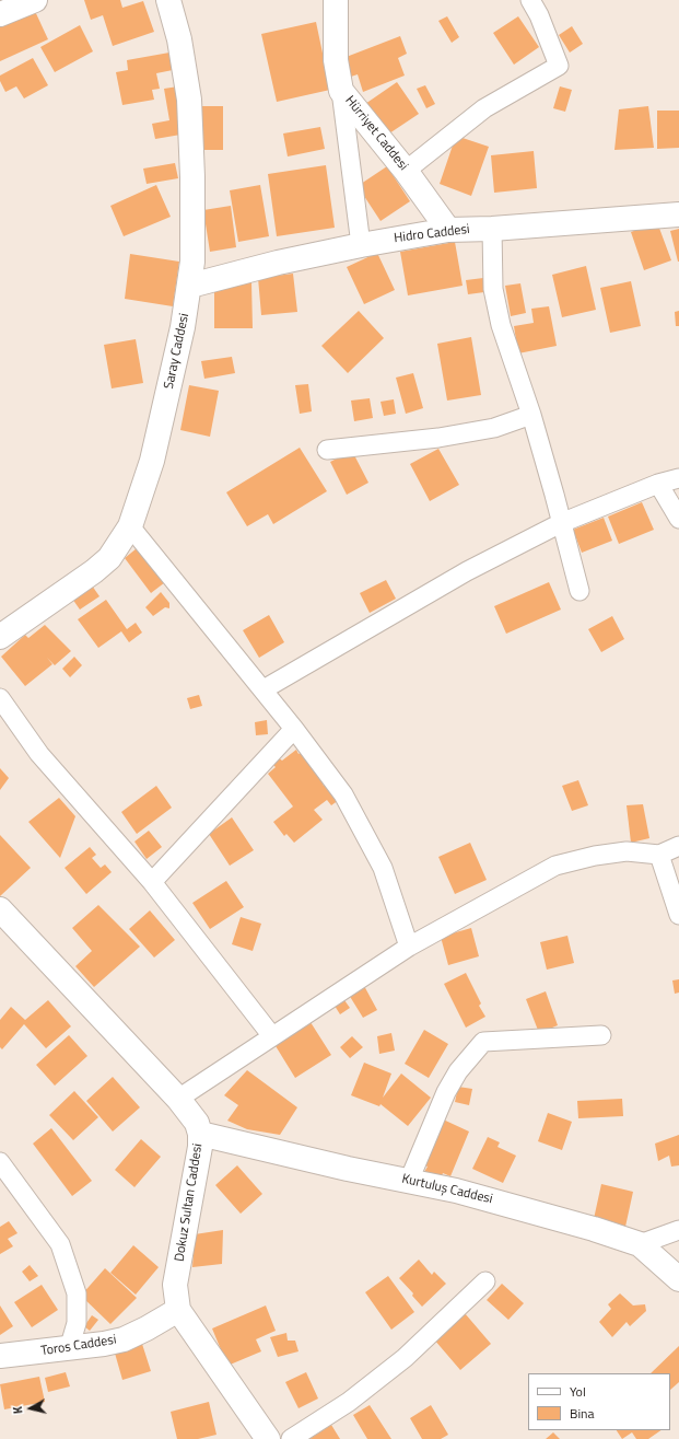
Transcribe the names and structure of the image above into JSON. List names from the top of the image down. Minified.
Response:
{"streets":{"street":["Hürriyet Caddesi","Hidro Caddesi","Saray Caddesi","Kurtuluş Caddesi","Dokuz Sultan Caddesi","Toros Caddesi"]},"crossings":[["Hürriyet Caddesi","Hidro Caddesi"],["Hidro Caddesi","Saray Caddesi"],["Kurtuluş Caddesi","Dokuz Sultan Caddesi"],["Dokuz Sultan Caddesi","Toros Caddesi"]],"legend":["Yol","Bina"],"north":"left"}
